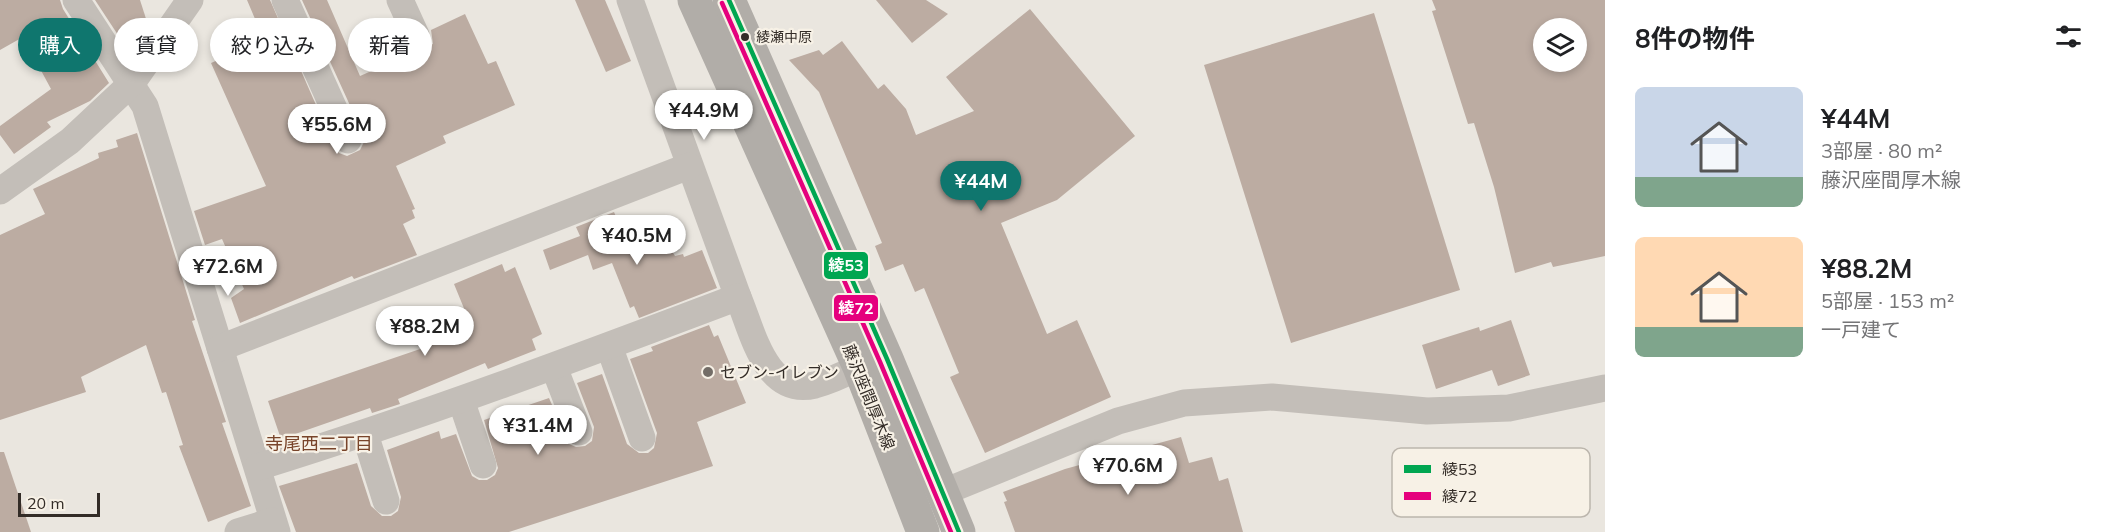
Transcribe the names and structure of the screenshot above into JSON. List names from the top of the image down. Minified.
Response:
{"streets":{"main road":["藤沢座間厚木線"]},"districts":["寺尾西二丁目"],"places":["綾瀬中原","セブン-イレブン"],"lines":["transit line 綾53","transit line 綾72"],"legend":["綾53","綾72"],"scale_bar":"20 m","page":{"heading":"8件の物件","chip":["購入","賃貸","絞り込み","新着"],"list":[{"name":"¥44M","note":"3部屋 · 80 m² · 藤沢座間厚木線"},{"name":"¥88.2M","note":"5部屋 · 153 m² · 一戸建て"}],"price":["¥44.9M","¥55.6M","¥44M","¥40.5M","¥72.6M","¥88.2M","¥31.4M","¥70.6M"],"scale":"20 m"}}
